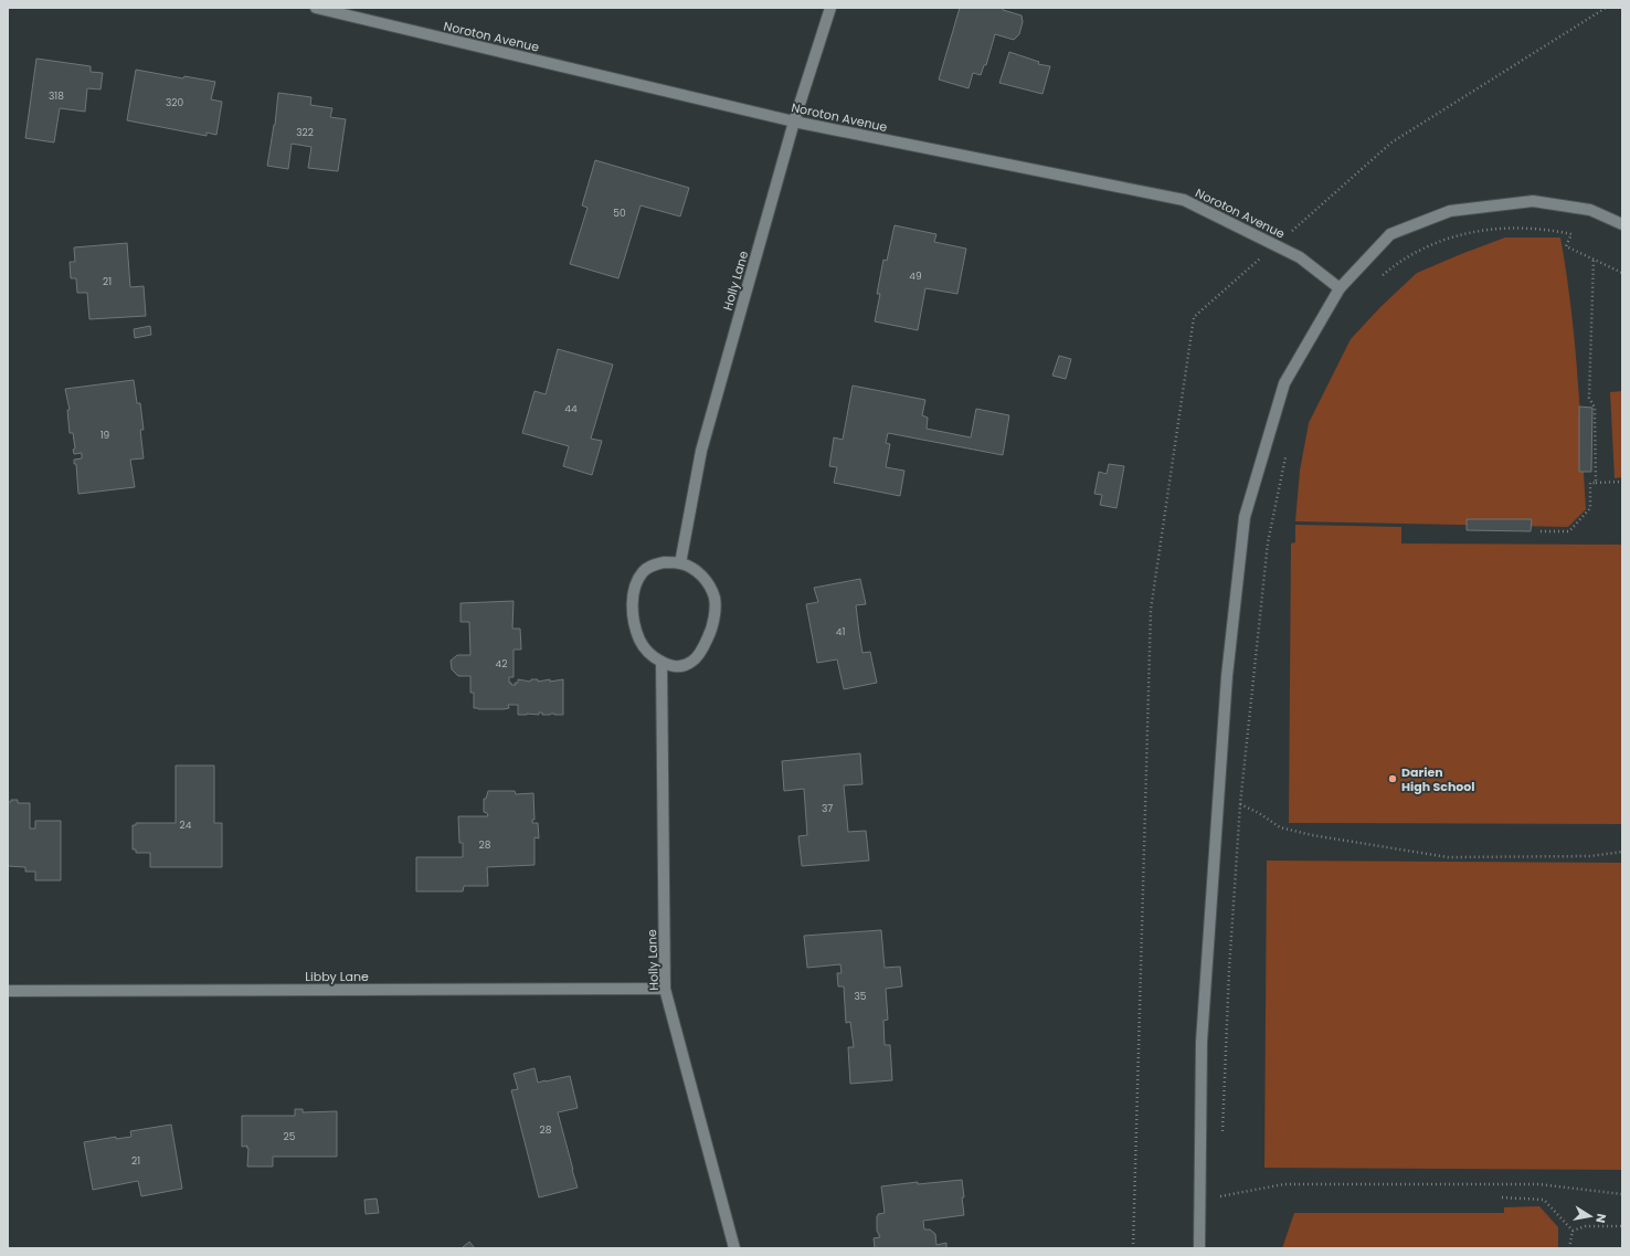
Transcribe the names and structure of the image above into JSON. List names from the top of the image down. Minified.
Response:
{"streets":{"street":["Noroton Avenue","Holly Lane","Libby Lane"]},"crossings":[["Noroton Avenue","Holly Lane"],["Holly Lane","Libby Lane"]],"places":["Darien High School"],"house_numbers":["318","320","322","50","49","21","44","19","41","42","37","24","28","35","28","25","21"],"north":"right"}
